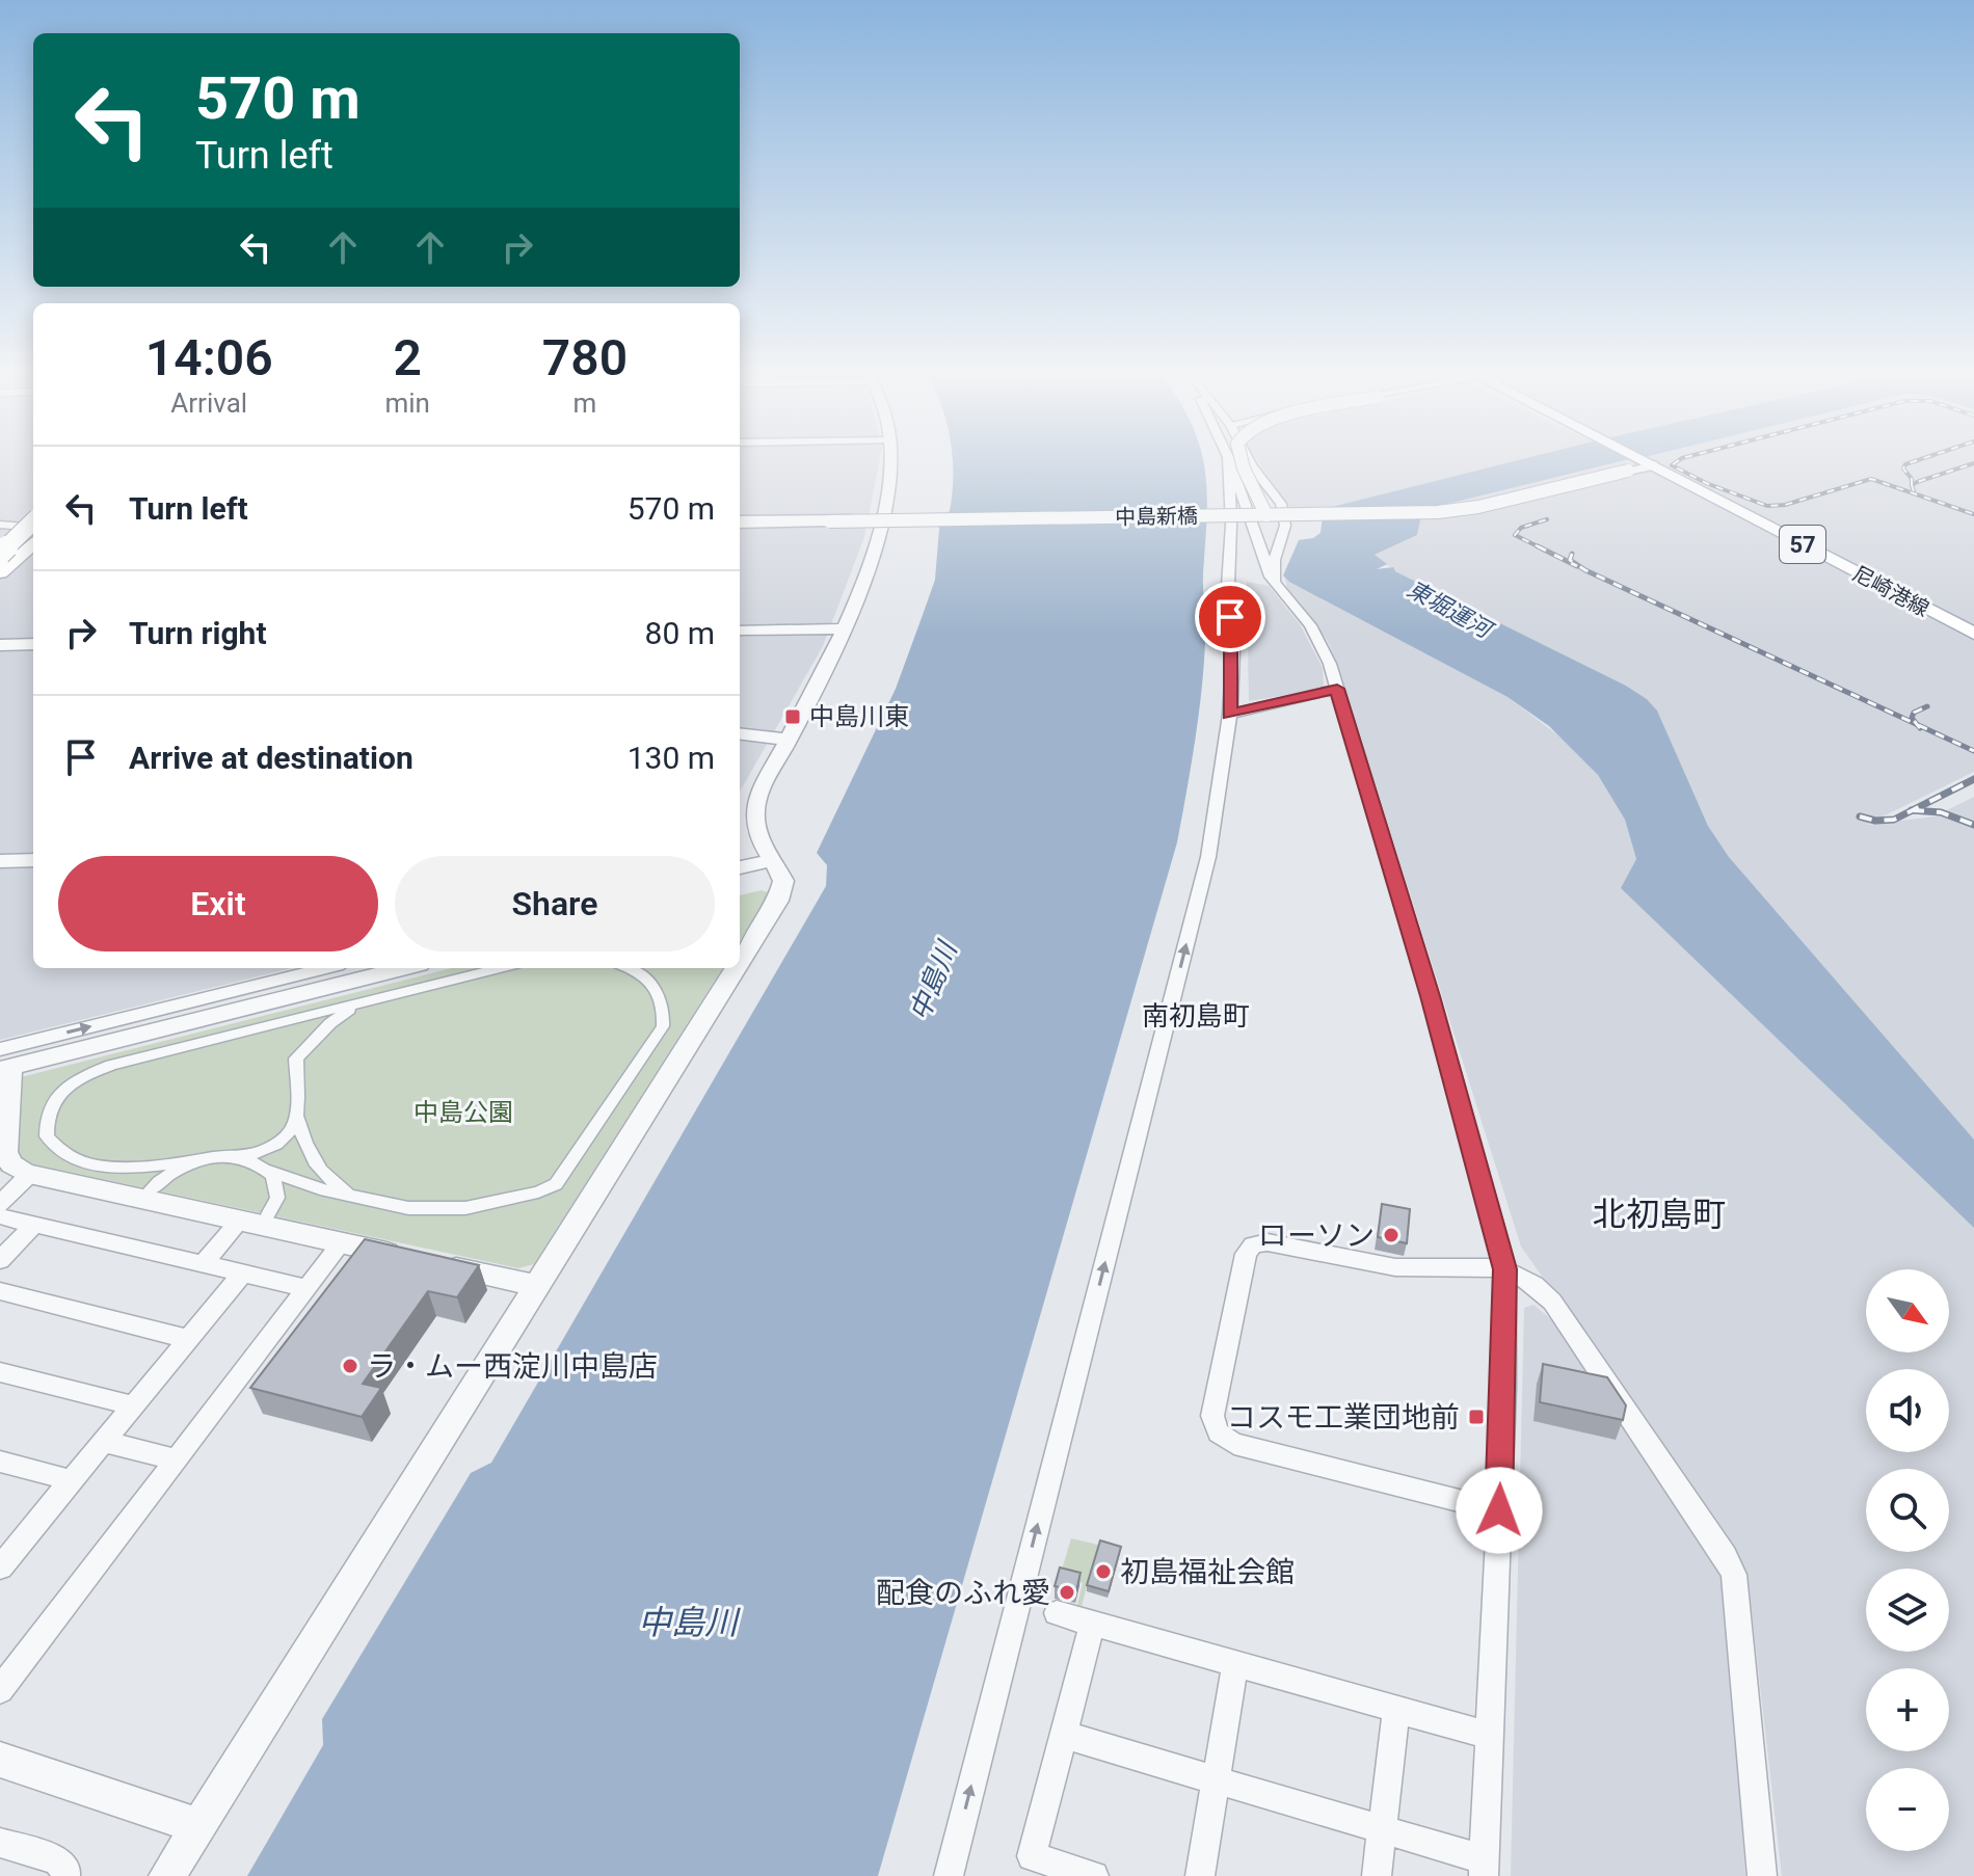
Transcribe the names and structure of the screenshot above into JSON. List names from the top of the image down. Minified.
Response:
{"streets":{"main road":["57","尼崎港線"],"street":["中島新橋"]},"crossings":[["中島新橋","57"],["中島新橋","尼崎港線"],["57","尼崎港線"]],"districts":["南初島町","北初島町"],"water":["東堀運河","中島川"],"parks":["中島公園"],"places":{"transit":["中島川東","コスモ工業団地前"],"other":["ローソン","ラ・ムー西淀川中島店","初島福祉会館","配食のふれ愛"]},"north":"bottom right","page":{"turn":["570 m","Turn left"],"eta":["14:06","Arrival","2","min","780","m"],"list":[{"name":"Turn left","value":"570 m"},{"name":"Turn right","value":"80 m"},{"name":"Arrive at destination","value":"130 m"}],"buttons":["Exit","Share"],"map_buttons":["+","−"]}}
